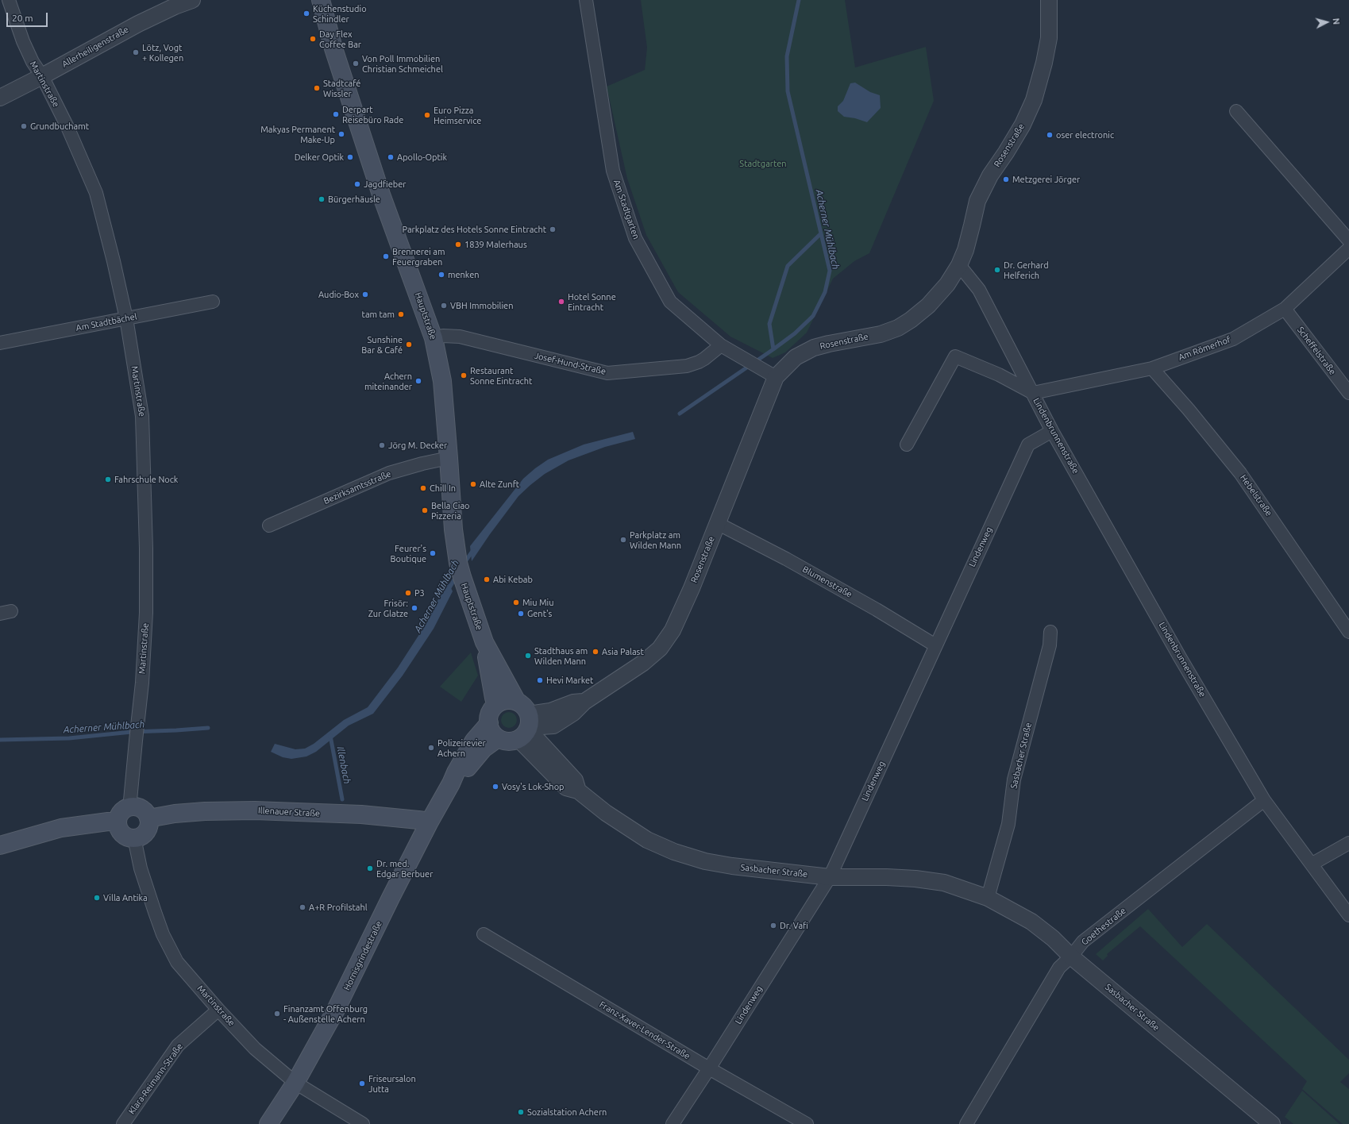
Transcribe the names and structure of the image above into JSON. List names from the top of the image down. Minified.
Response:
{"streets":{"main road":["Hauptstraße","Illenauer Straße","Hornisgrindestraße"],"street":["Allerheiligenstraße","Martinstraße","Rosenstraße","Am Stadtgarten","Am Stadtbächel","Am Römerhof","Scheffelstraße","Josef-Hund-Straße","Lindenbrunnenstraße","Bezirksamtsstraße","Hebelstraße","Lindenweg","Blumenstraße","Sasbacher Straße","Goethestraße","Franz-Xaver-Lender-Straße","Klara-Reimann-Straße"]},"crossings":[["Allerheiligenstraße","Martinstraße"],["Martinstraße","Am Stadtbächel"],["Martinstraße","Illenauer Straße"],["Martinstraße","Hornisgrindestraße"],["Martinstraße","Klara-Reimann-Straße"],["Rosenstraße","Am Stadtgarten"],["Rosenstraße","Hauptstraße"],["Rosenstraße","Lindenbrunnenstraße"],["Rosenstraße","Blumenstraße"],["Rosenstraße","Sasbacher Straße"],["Rosenstraße","Hornisgrindestraße"],["Am Stadtgarten","Josef-Hund-Straße"],["Hauptstraße","Josef-Hund-Straße"],["Hauptstraße","Bezirksamtsstraße"],["Hauptstraße","Sasbacher Straße"],["Hauptstraße","Hornisgrindestraße"],["Am Römerhof","Scheffelstraße"],["Am Römerhof","Lindenbrunnenstraße"],["Am Römerhof","Hebelstraße"],["Lindenbrunnenstraße","Lindenweg"],["Lindenbrunnenstraße","Goethestraße"],["Lindenweg","Blumenstraße"],["Lindenweg","Sasbacher Straße"],["Lindenweg","Franz-Xaver-Lender-Straße"],["Sasbacher Straße","Goethestraße"],["Sasbacher Straße","Hornisgrindestraße"],["Illenauer Straße","Hornisgrindestraße"]],"water":["Acherner Mühlbach","Illenbach"],"parks":["Stadtgarten"],"places":["Küchenstudio Schindler","Day Flex Coffee Bar","Lötz, Vogt + Kollegen","Von Poll Immobilien Christian Schmeichel","Stadtcafé Wissler","Derpart Reisebüro Rade","Euro Pizza Heimservice","Grundbuchamt","Makyas Permanent Make-Up","oser electronic","Delker Optik","Apollo-Optik","Metzgerei Jörger","Jagdfieber","Bürgerhäusle","Parkplatz des Hotels Sonne Eintracht","1839 Malerhaus","Brennerei am Feuergraben","Dr. Gerhard Helferich","menken","Audio-Box","Hotel Sonne Eintracht","VBH Immobilien","tam tam","Sunshine Bar & Café","Restaurant Sonne Eintracht","Achern miteinander","Jörg M. Decker","Fahrschule Nock","Alte Zunft","Chill In","Bella Ciao Pizzeria","Parkplatz am Wilden Mann","Feurer's Boutique","Abi Kebab","P3","Miu Miu","Frisör: Zur Glatze","Gent's","Asia Palast","Stadthaus am Wilden Mann","Hevi Market","Polizeirevier Achern","Vosy's Lok-Shop","Dr. med. Edgar Berbuer","Villa Antika","A+R Profilstahl","Dr. Vafi","Finanzamt Offenburg - Außenstelle Achern","Friseursalon Jutta","Sozialstation Achern"],"scale_bar":"20 m","north":"right"}
